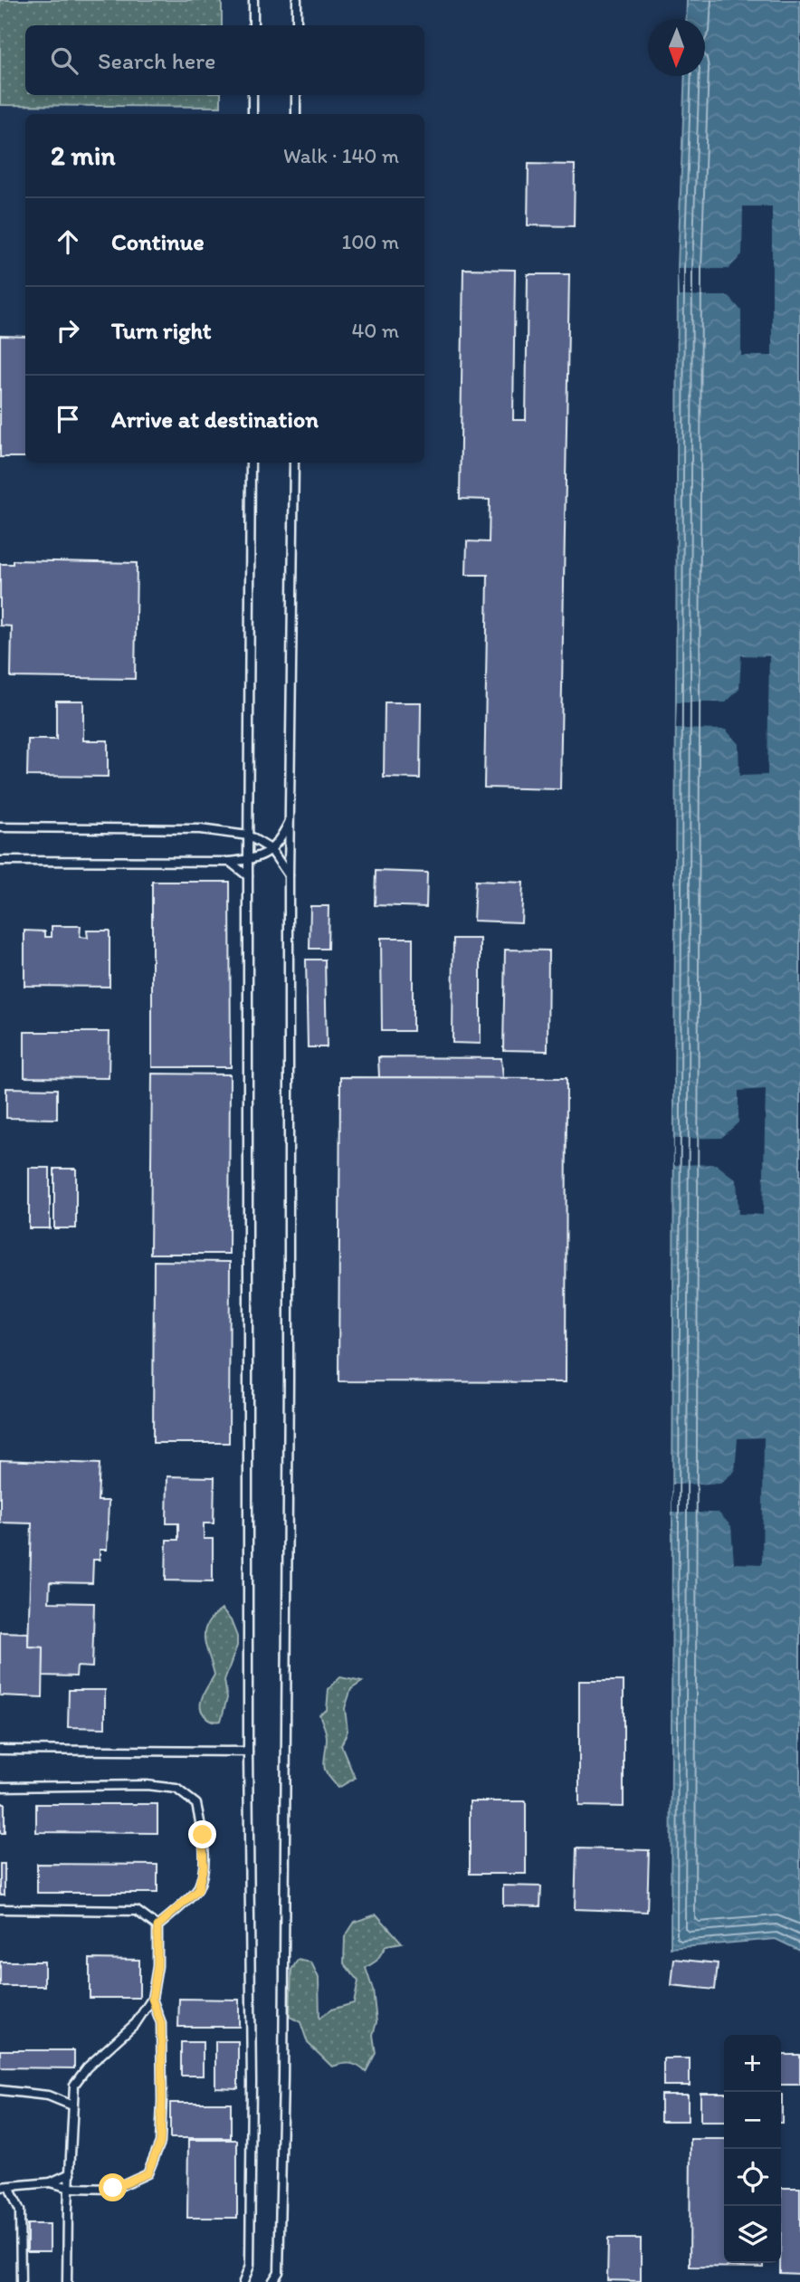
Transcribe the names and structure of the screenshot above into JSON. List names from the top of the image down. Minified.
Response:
{"north":"bottom","page":{"search":"Search here","heading":["2 min","Walk · 140 m"],"list":[["Continue","100 m"],["Turn right","40 m"],"Arrive at destination"],"map_buttons":["+","−"]}}
